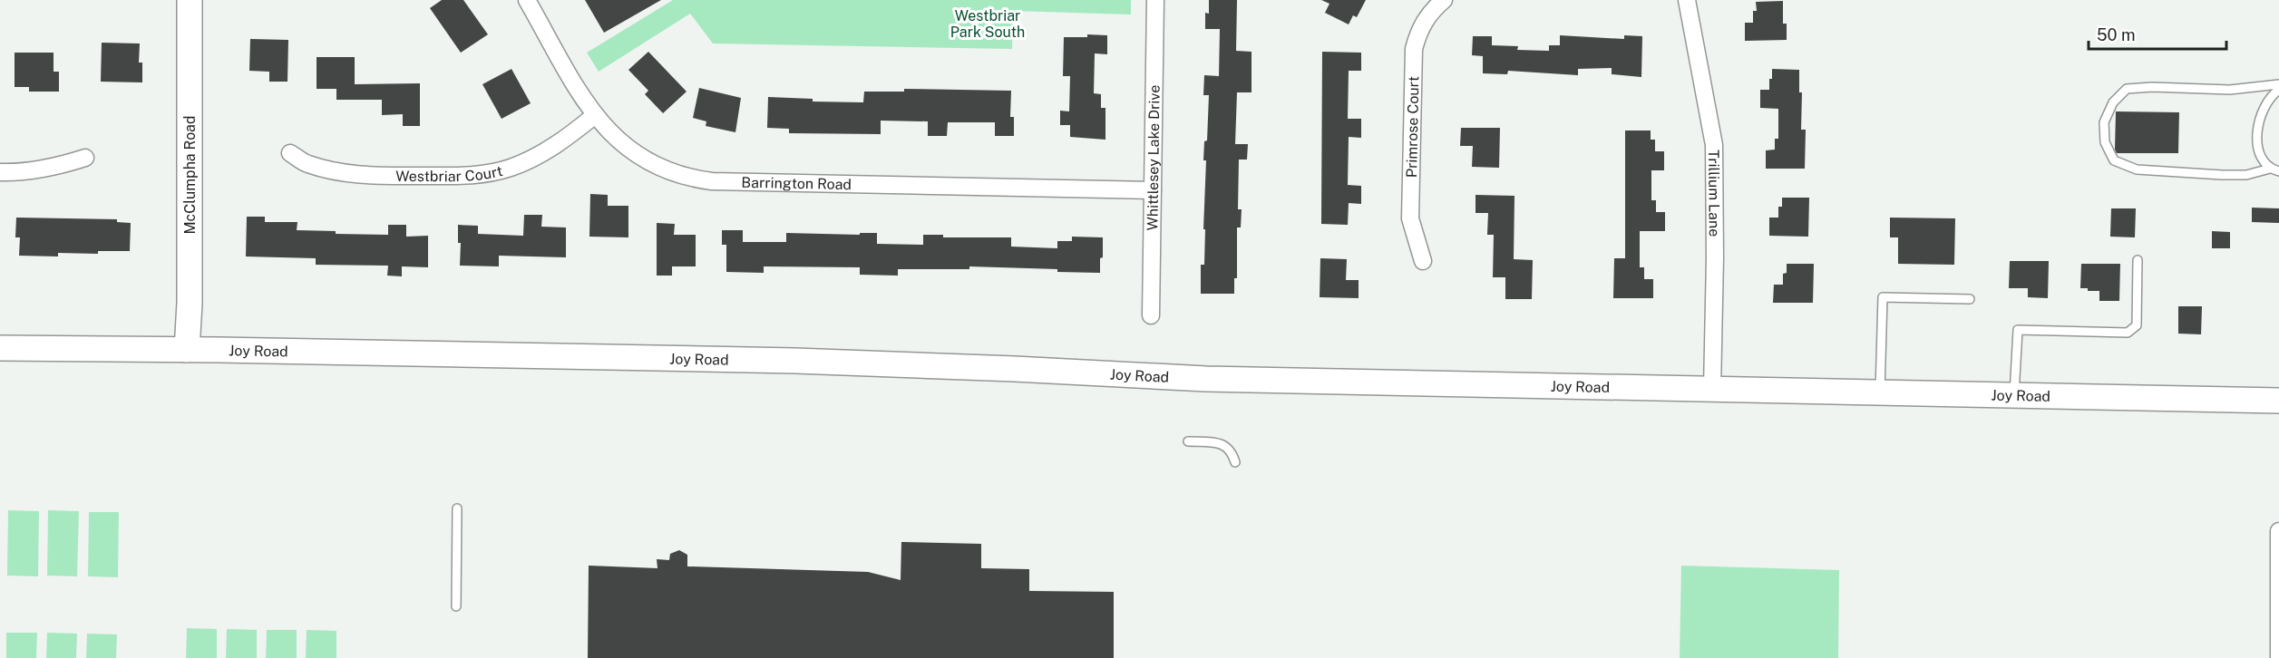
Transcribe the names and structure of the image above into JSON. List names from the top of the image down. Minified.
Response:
{"streets":{"street":["Primrose Court","Whittlesey Lake Drive","Westbriar Court","McClumpha Road","Barrington Road","Trillium Lane","Joy Road"]},"crossings":[["Whittlesey Lake Drive","Barrington Road"],["Westbriar Court","Barrington Road"],["McClumpha Road","Joy Road"],["Trillium Lane","Joy Road"]],"parks":["Westbriar Park South"],"scale_bar":"50 m"}
